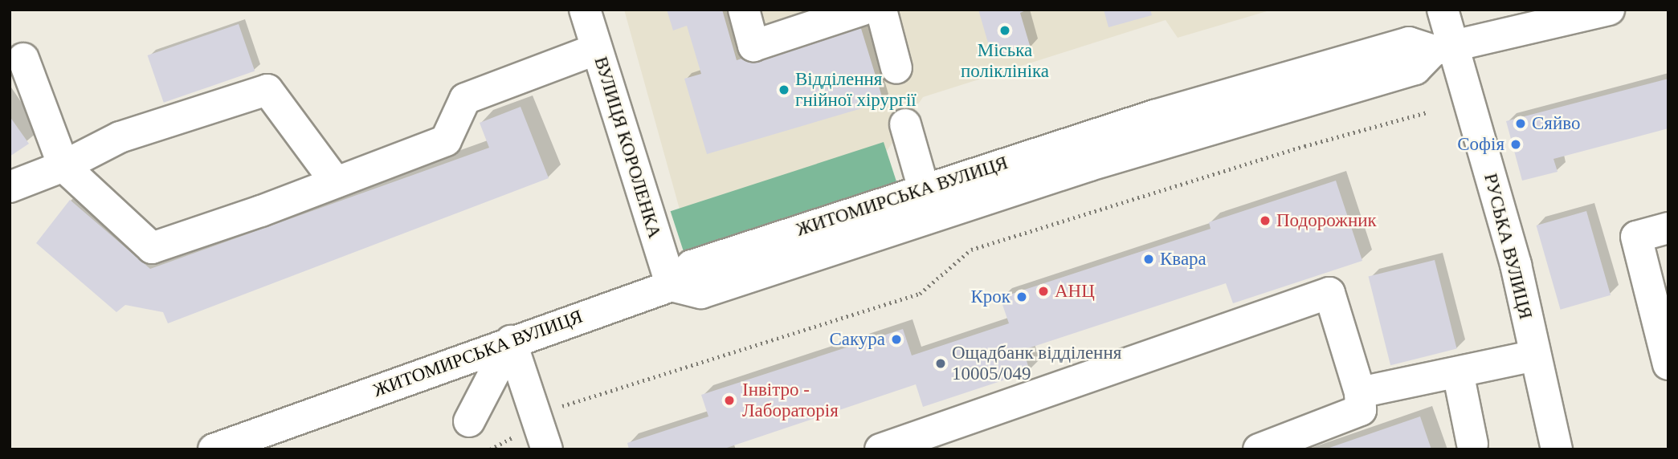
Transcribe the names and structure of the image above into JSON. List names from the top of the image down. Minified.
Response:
{"streets":{"main road":["ВУЛИЦЯ КОРОЛЕНКА","ЖИТОМИРСЬКА ВУЛИЦЯ","РУСЬКА ВУЛИЦЯ"]},"crossings":[["ВУЛИЦЯ КОРОЛЕНКА","ЖИТОМИРСЬКА ВУЛИЦЯ"],["ЖИТОМИРСЬКА ВУЛИЦЯ","РУСЬКА ВУЛИЦЯ"]],"places":["Міська поліклініка","Відділення гнійної хірургії","Сяйво","Софія","Подорожник","Квара","АНЦ","Крок","Сакура","Ощадбанк відділення 10005/049","Інвітро - Лабораторія"]}
